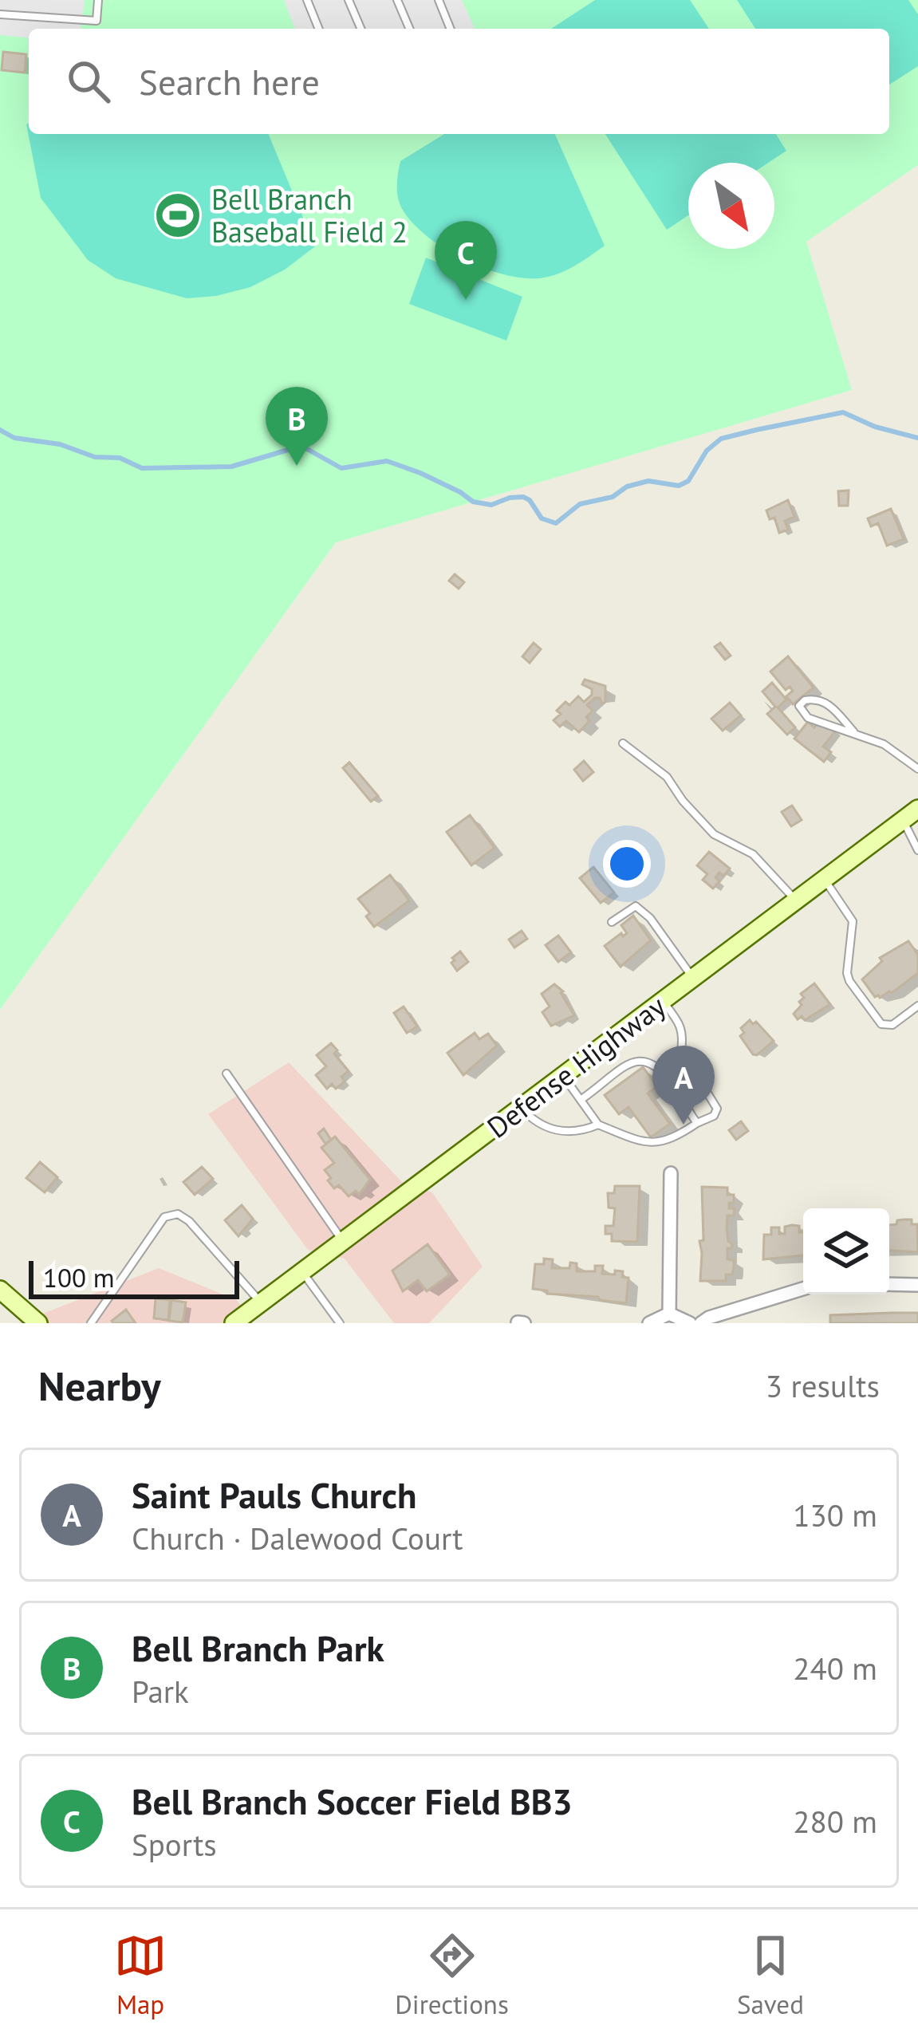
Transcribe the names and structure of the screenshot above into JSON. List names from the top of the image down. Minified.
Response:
{"streets":{"main road":["Defense Highway"]},"places":{"sports":["Bell Branch Baseball Field 2"]},"scale_bar":"100 m","north":"bottom right","page":{"search":"Search here","pins":["C","B","A"],"scale":"100 m","heading":["Nearby","3 results"],"list":[{"mark":"A","name":"Saint Pauls Church","note":"Church · Dalewood Court","value":"130 m"},{"mark":"B","name":"Bell Branch Park","note":"Park","value":"240 m"},{"mark":"C","name":"Bell Branch Soccer Field BB3","note":"Sports","value":"280 m"}],"nav":["Map","Directions","Saved"]}}
